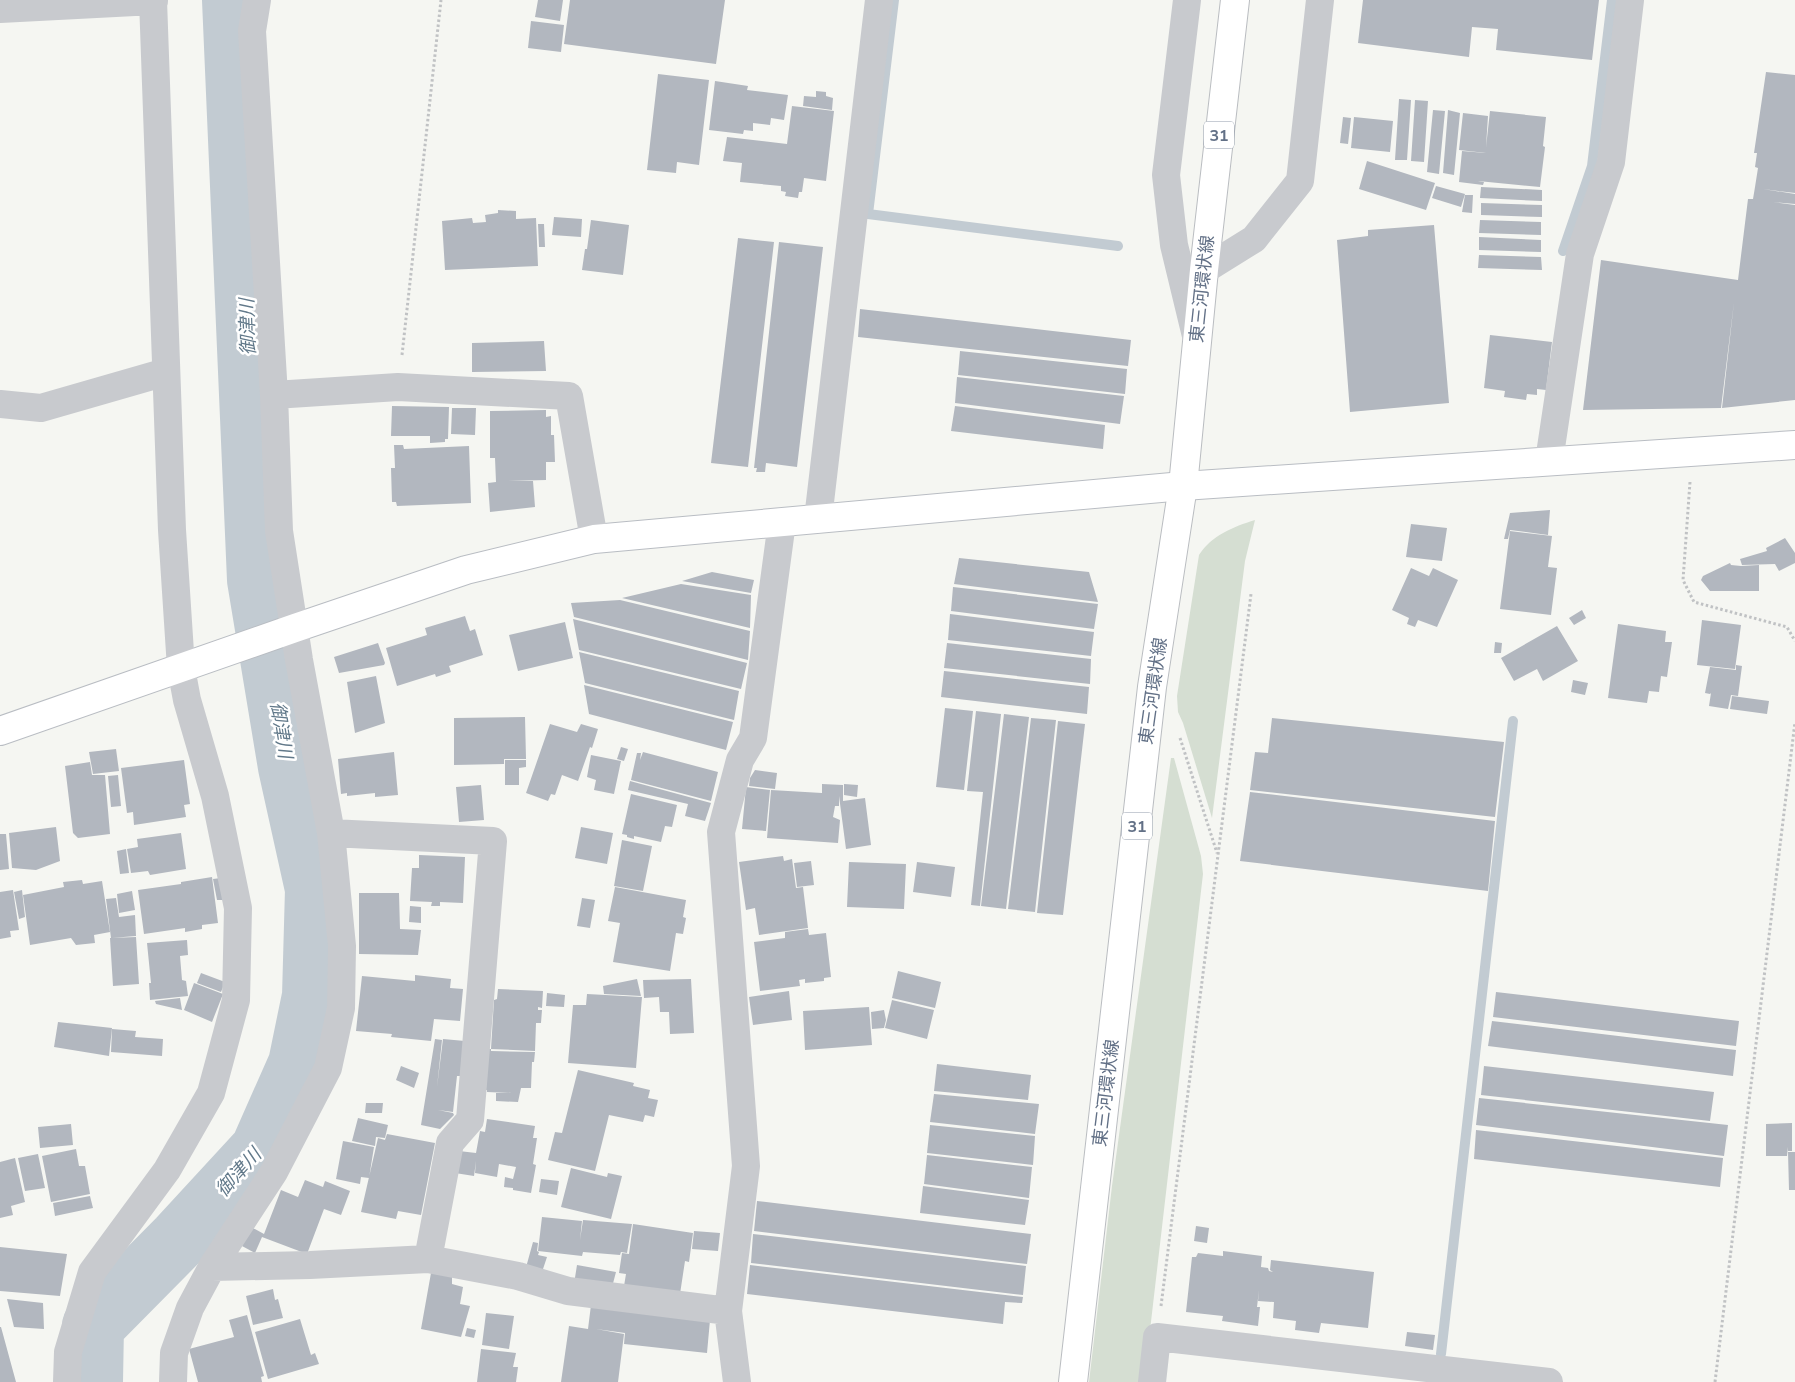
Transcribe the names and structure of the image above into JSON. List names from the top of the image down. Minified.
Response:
{"streets":{"street":["31","東三河環状線"]},"water":["御津川"]}
